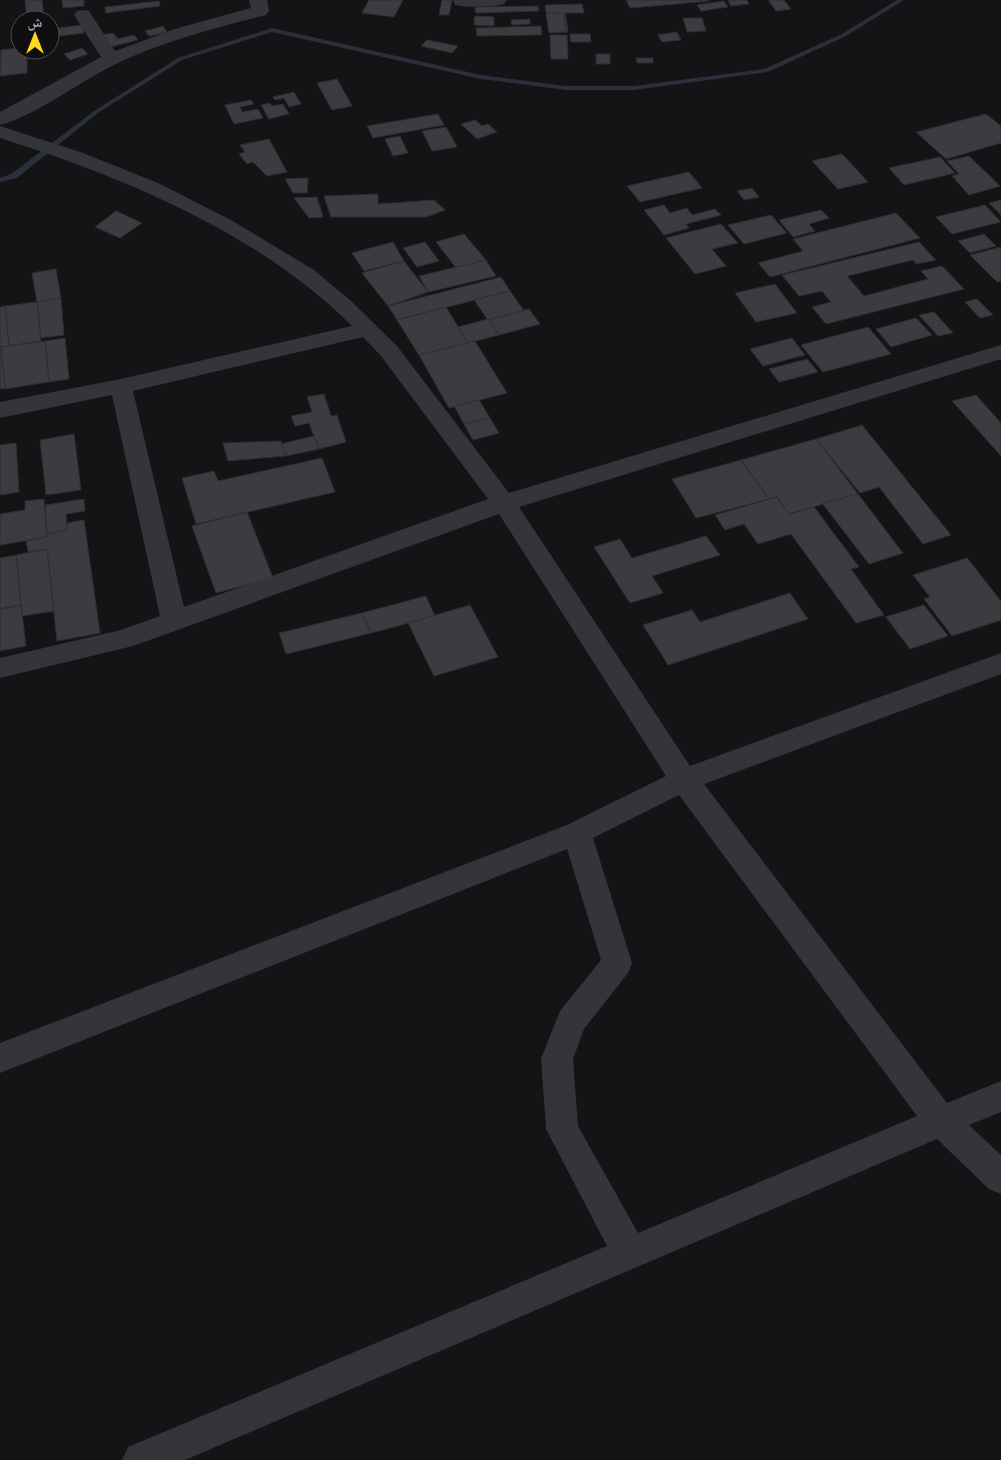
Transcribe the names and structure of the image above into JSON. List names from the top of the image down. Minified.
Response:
{"north":"top"}
